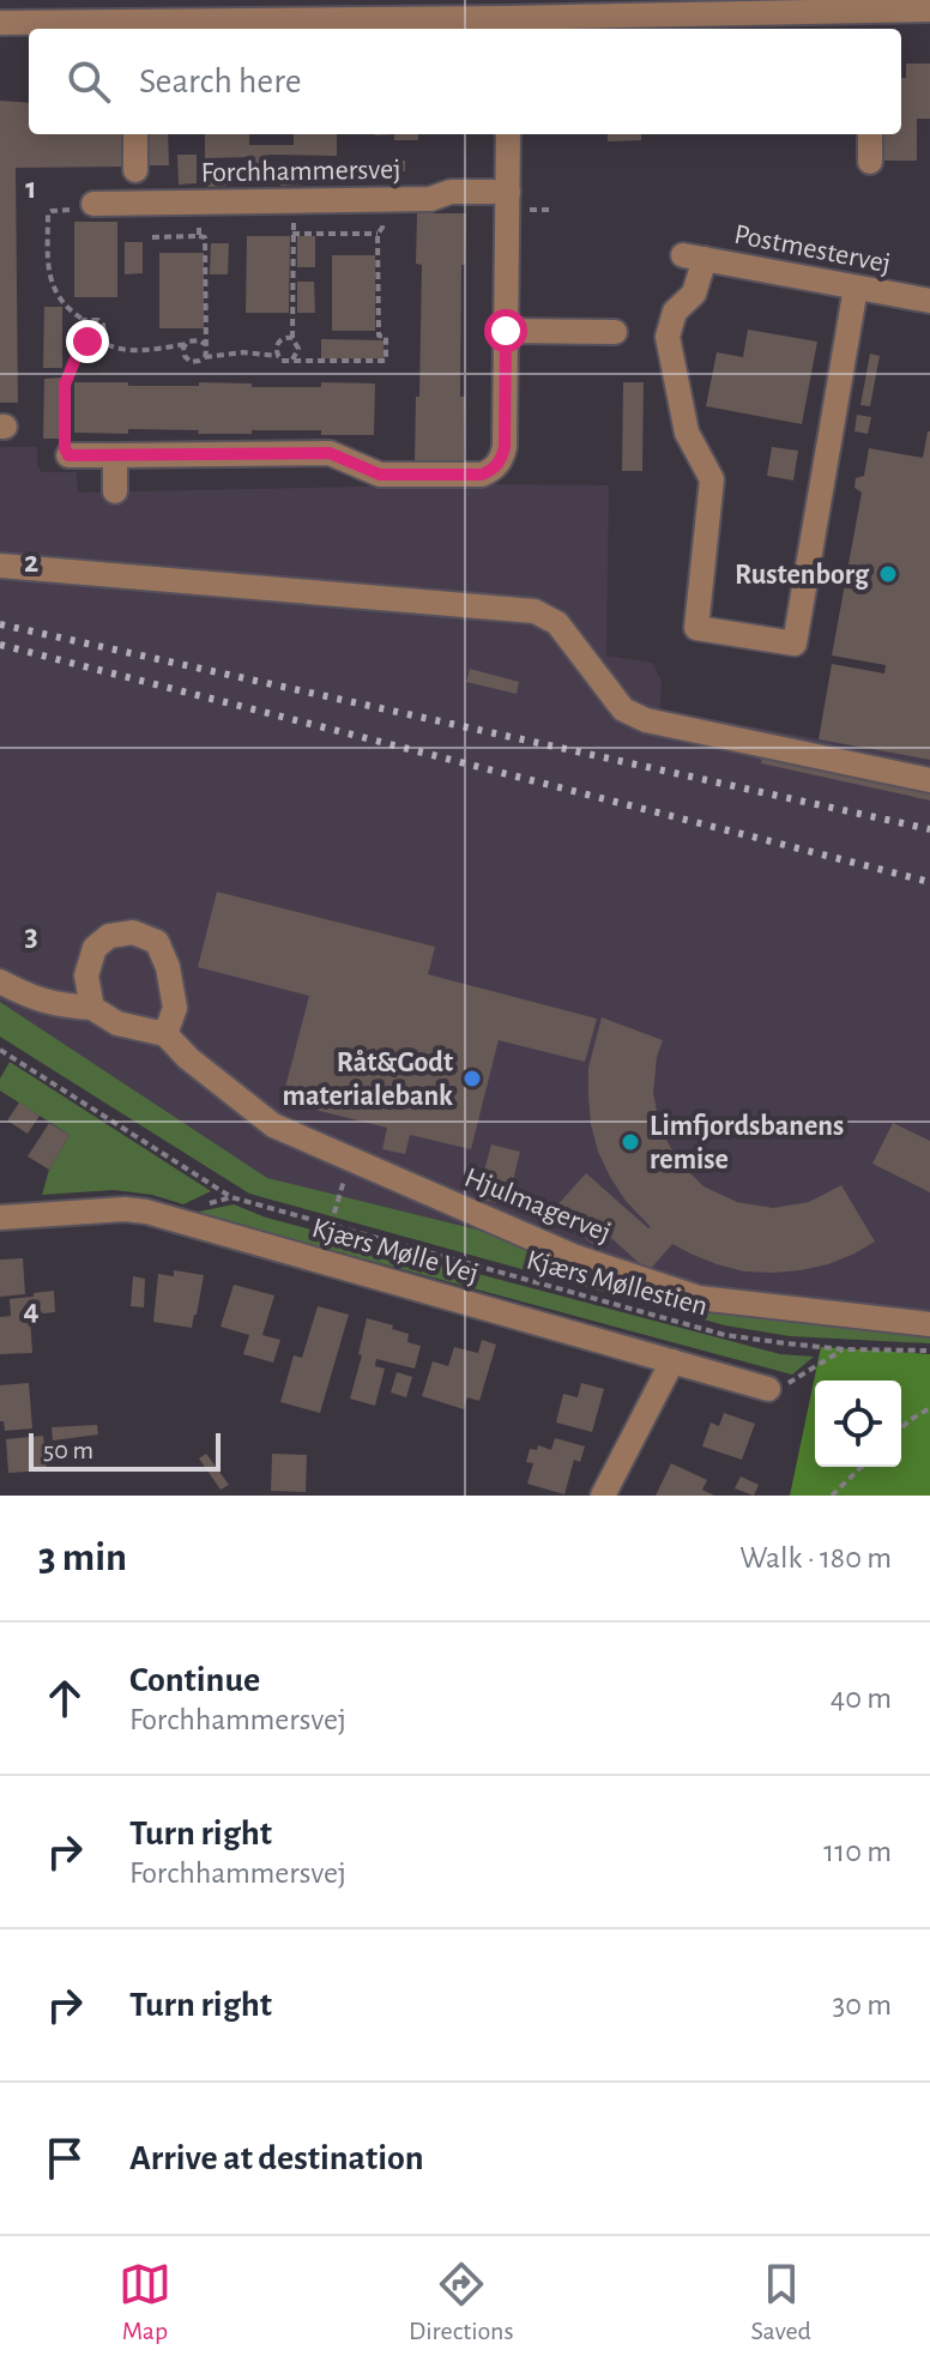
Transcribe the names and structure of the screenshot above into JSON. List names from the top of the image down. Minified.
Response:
{"streets":{"street":["Forchhammersvej","Postmestervej","Hjulmagervej","Kjærs Mølle Vej"],"path":["Kjærs Møllestien"]},"places":["Rustenborg","Råt&Godt materialebank","Limfjordsbanens remise"],"scale_bar":"50 m","page":{"search":"Search here","scale":"50 m","heading":["3 min","Walk · 180 m"],"list":[["Continue","Forchhammersvej","40 m"],["Turn right","Forchhammersvej","110 m"],["Turn right","30 m"],"Arrive at destination"],"nav":["Map","Directions","Saved"]},"grid":{"rows":["1","2","3","4"]}}
